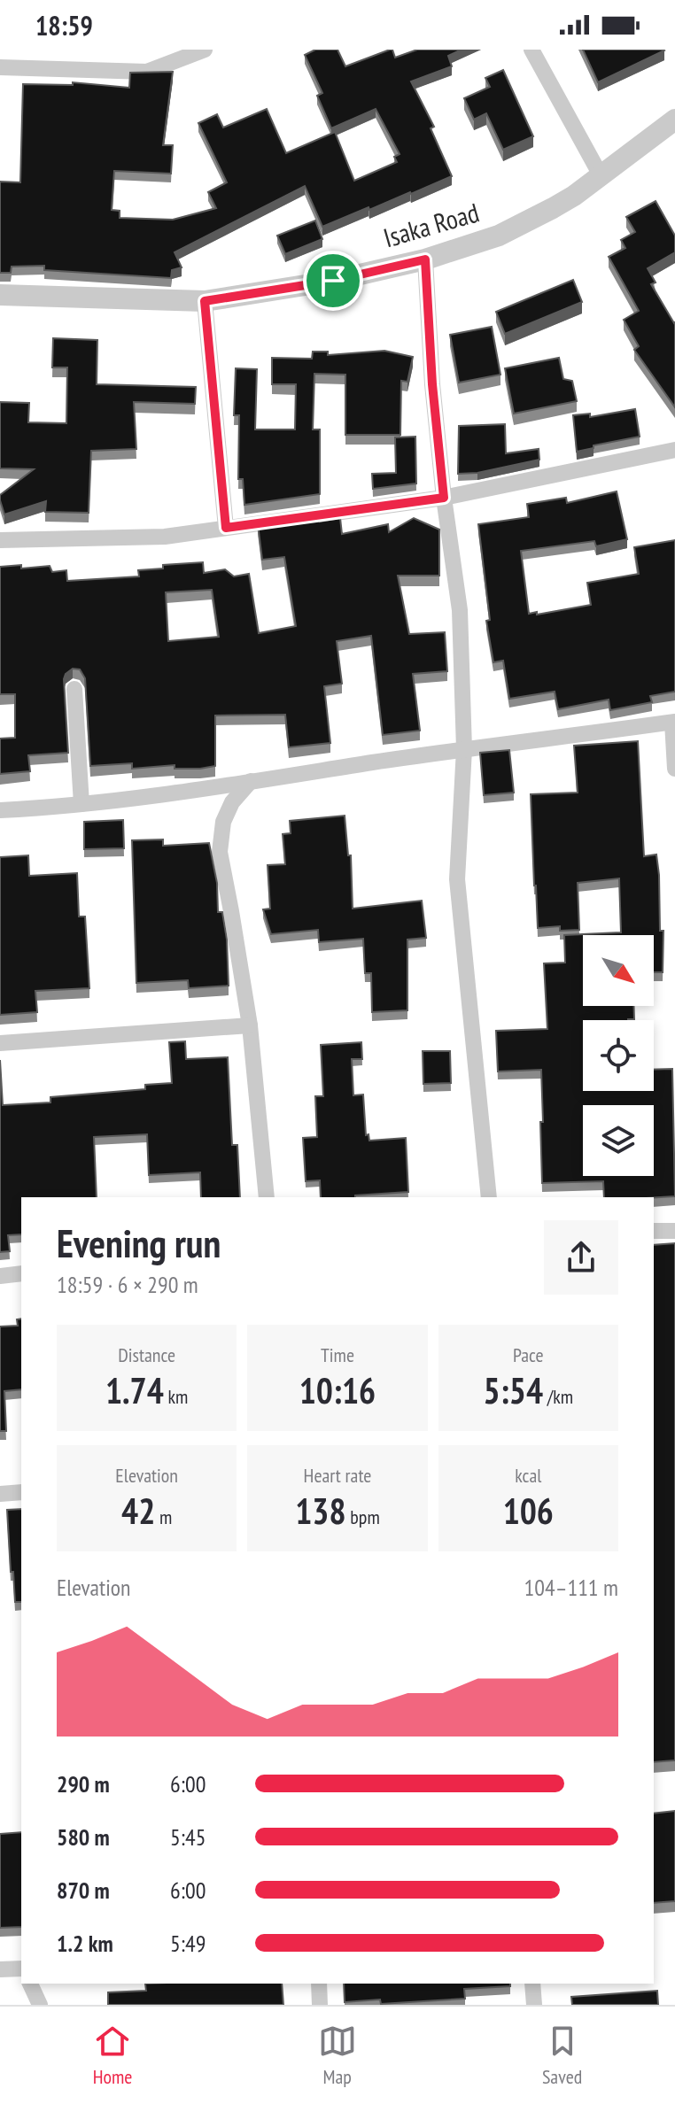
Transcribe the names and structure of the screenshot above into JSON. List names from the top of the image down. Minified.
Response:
{"streets":{"street":["Isaka Road"]},"north":"bottom right","page":{"status":"18:59","heading":["Evening run","18:59 · 6 × 290 m"],"stats":[["Distance","1.74 km"],["Time","10:16"],["Pace","5:54 /km"],["Elevation","42 m"],["Heart rate","138 bpm"],["kcal","106"]],"chart":["Elevation","104–111 m"],"list":[{"name":"290 m","note":"6:00"},{"name":"580 m","note":"5:45"},{"name":"870 m","note":"6:00"},{"name":"1.2 km","note":"5:49"}],"tabs":["Home","Map","Saved"]}}
